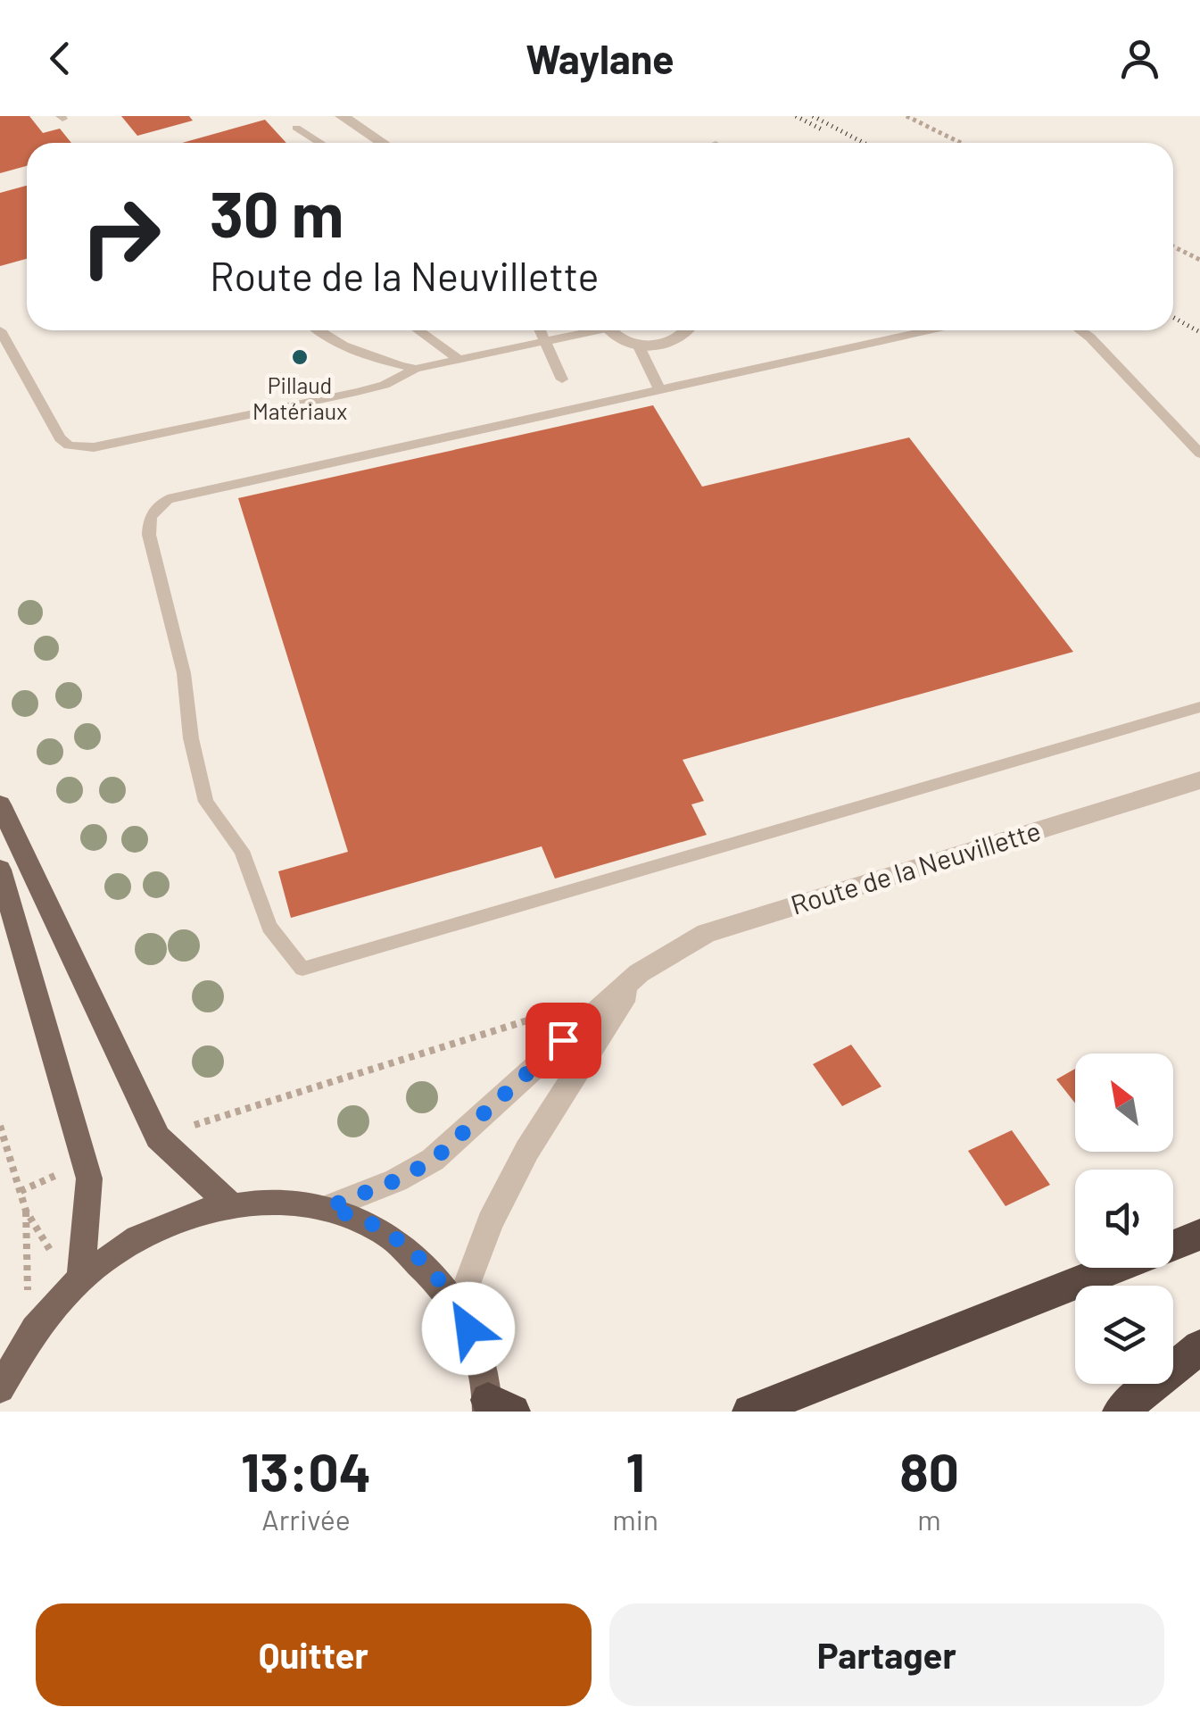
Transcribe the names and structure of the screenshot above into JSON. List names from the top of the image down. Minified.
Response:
{"streets":{"street":["Route de la Neuvillette"]},"places":["Pillaud Matériaux"],"north":"top left","page":{"header":"Waylane","turn":["30 m","Route de la Neuvillette"],"eta":["13:04","Arrivée","1","min","80","m"],"buttons":["Quitter","Partager"]}}
